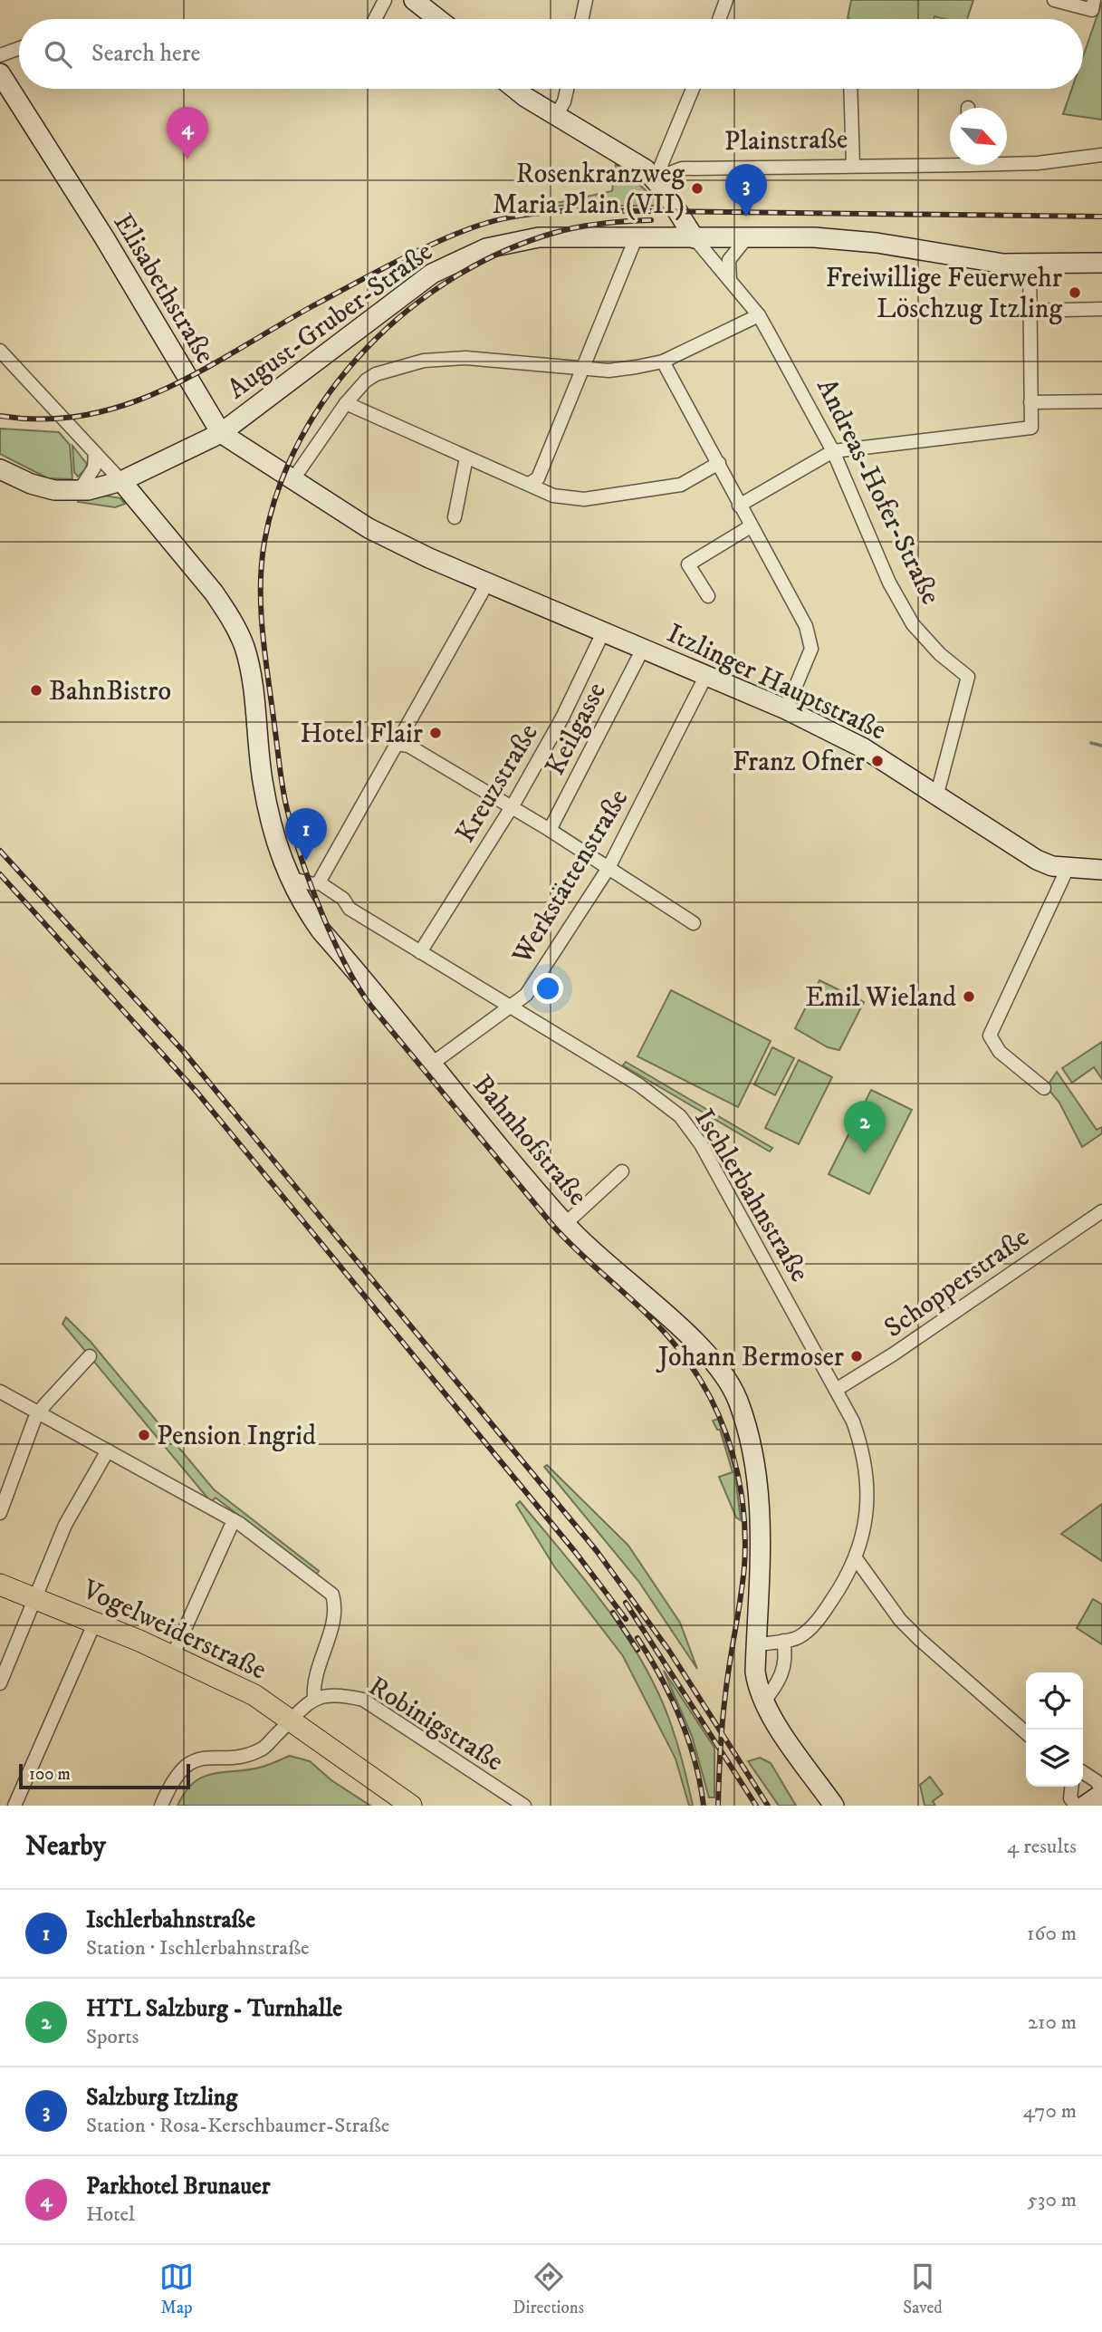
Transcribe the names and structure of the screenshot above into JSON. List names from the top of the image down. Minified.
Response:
{"streets":{"main road":["Elisabethstraße","August-Gruber-Straße","Andreas-Hofer-Straße","Itzlinger Hauptstraße","Bahnhofstraße","Vogelweiderstraße"],"street":["Plainstraße","Keilgasse","Kreuzstraße","Werkstättenstraße","Ischlerbahnstraße","Schopperstraße","Robinigstraße"]},"crossings":[["Plainstraße","Andreas-Hofer-Straße"],["Elisabethstraße","August-Gruber-Straße"],["Elisabethstraße","Itzlinger Hauptstraße"],["August-Gruber-Straße","Andreas-Hofer-Straße"],["August-Gruber-Straße","Bahnhofstraße"],["Andreas-Hofer-Straße","Itzlinger Hauptstraße"],["Itzlinger Hauptstraße","Keilgasse"],["Itzlinger Hauptstraße","Kreuzstraße"],["Itzlinger Hauptstraße","Werkstättenstraße"],["Kreuzstraße","Ischlerbahnstraße"],["Werkstättenstraße","Bahnhofstraße"],["Werkstättenstraße","Ischlerbahnstraße"],["Bahnhofstraße","Ischlerbahnstraße"],["Ischlerbahnstraße","Schopperstraße"]],"places":["Rosenkranzweg Maria Plain (VII)","Freiwillige Feuerwehr Löschzug Itzling","BahnBistro","Hotel Flair","Franz Ofner","Emil Wieland","Johann Bermoser","Pension Ingrid"],"scale_bar":"100 m","north":"bottom right","page":{"search":"Search here","pins":["4","3","1","2"],"scale":"100 m","heading":["Nearby","4 results"],"list":[{"mark":"1","name":"Ischlerbahnstraße","note":"Station · Ischlerbahnstraße","value":"160 m"},{"mark":"2","name":"HTL Salzburg - Turnhalle","note":"Sports","value":"210 m"},{"mark":"3","name":"Salzburg Itzling","note":"Station · Rosa-Kerschbaumer-Straße","value":"470 m"},{"mark":"4","name":"Parkhotel Brunauer","note":"Hotel","value":"530 m"}],"nav":["Map","Directions","Saved"]}}
